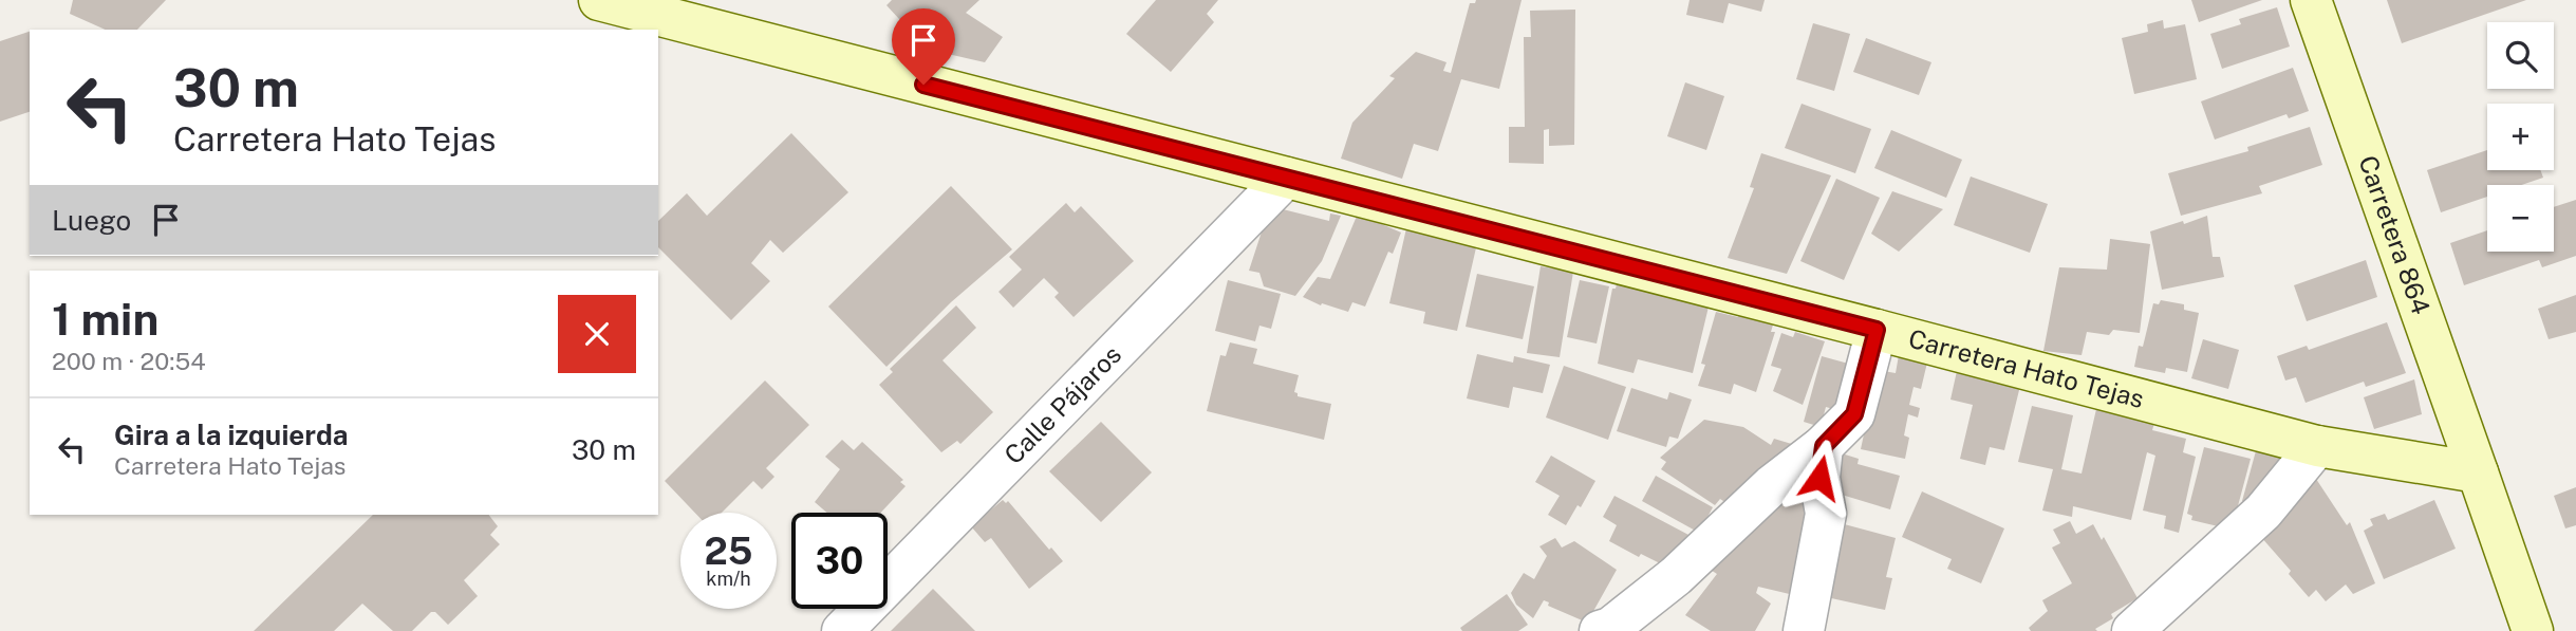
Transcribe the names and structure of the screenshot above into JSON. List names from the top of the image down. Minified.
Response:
{"streets":{"street":["Carretera 864","Carretera Hato Tejas","Calle Pájaros"]},"crossings":[["Carretera 864","Carretera Hato Tejas"],["Carretera Hato Tejas","Calle Pájaros"]],"page":{"map_buttons":["+","−"],"turn":["30 m","Carretera Hato Tejas"],"then":"Luego","heading":["1 min","200 m · 20:54"],"list":[{"name":"Gira a la izquierda","note":"Carretera Hato Tejas","value":"30 m"}],"speed":"25 km/h","limit":"30"}}
